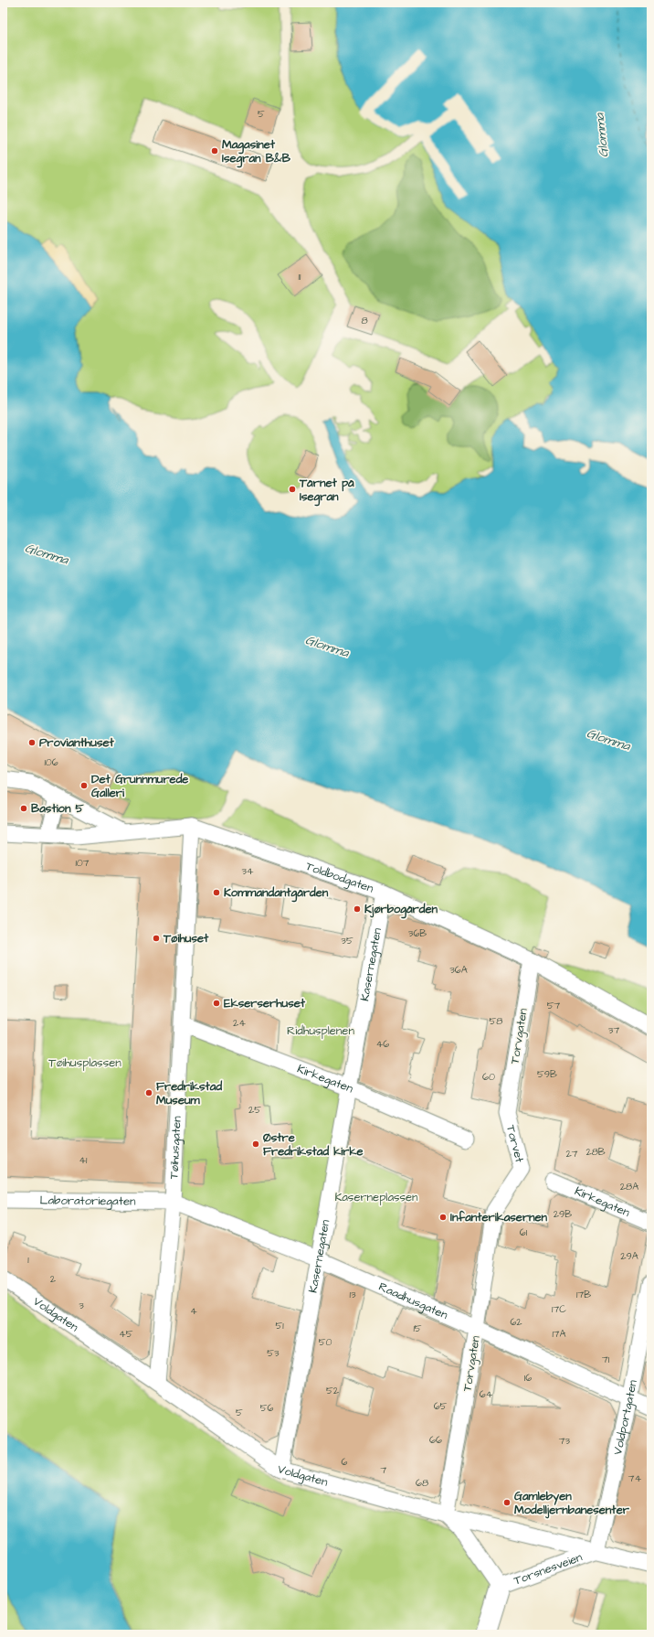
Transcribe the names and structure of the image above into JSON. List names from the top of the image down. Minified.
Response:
{"streets":{"street":["Toldbodgaten","Kasernegaten","Torvgaten","Kirkegaten","Torvet","Tøihusgaten","Laboratoriegaten","Raadhusgaten","Voldgaten","Voldportgaten","Torsnesveien"]},"crossings":[["Toldbodgaten","Kasernegaten"],["Toldbodgaten","Torvgaten"],["Toldbodgaten","Tøihusgaten"],["Kasernegaten","Kirkegaten"],["Kasernegaten","Raadhusgaten"],["Kasernegaten","Voldgaten"],["Torvgaten","Torvet"],["Torvgaten","Raadhusgaten"],["Torvgaten","Voldgaten"],["Torvgaten","Torsnesveien"],["Kirkegaten","Tøihusgaten"],["Tøihusgaten","Laboratoriegaten"],["Tøihusgaten","Raadhusgaten"],["Tøihusgaten","Voldgaten"],["Laboratoriegaten","Raadhusgaten"],["Raadhusgaten","Voldportgaten"],["Voldgaten","Voldportgaten"],["Voldgaten","Torsnesveien"],["Voldportgaten","Torsnesveien"]],"water":["Glomma"],"parks":["Ridhusplenen","Tøihusplassen","Kaserneplassen"],"places":["Magasinet Isegran B&B","Tårnet på Isegran","Provianthuset","Det Grunnmurede Galleri","Bastion 5","Kommandantgården","Kjørbogården","Tøihuset","Ekserserhuset","Fredrikstad Museum","Østre Fredrikstad kirke","Infanterikasernen","Gamlebyen Modelljernbanesenter"],"house_numbers":["5","11","8","106","107","34","36B","35","36A","57","58","24","37","46","59B","60","25","28B","27","41","28A","29B","61","29A","1","2","13","17B","3","17C","4","62","51","15","45","17A","50","53","71","16","52","64","65","56","5","66","73","6","7","74","68"]}
